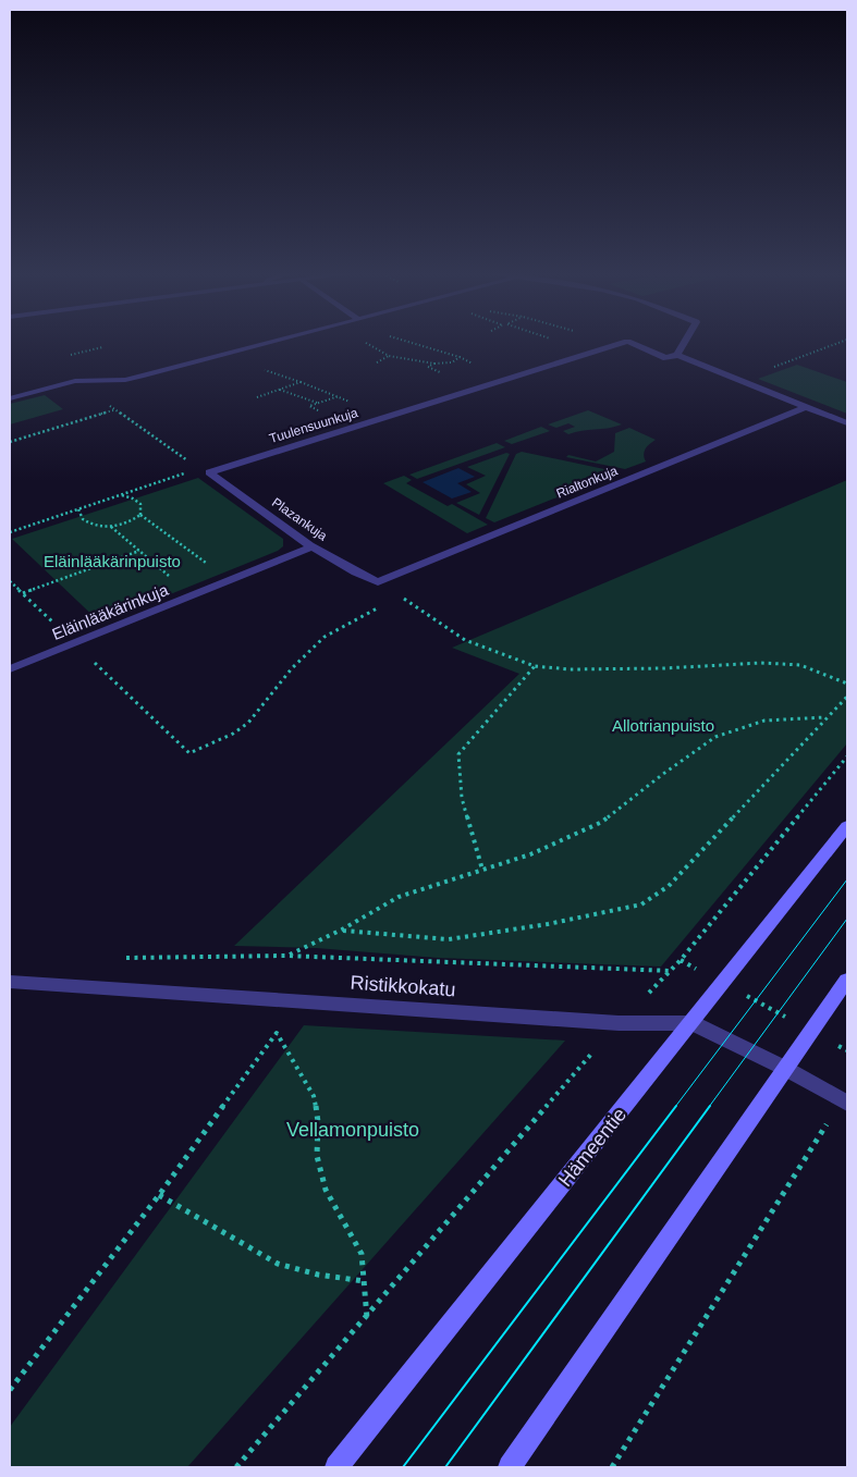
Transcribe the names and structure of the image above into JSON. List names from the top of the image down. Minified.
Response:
{"streets":{"main road":["Hämeentie"],"street":["Tuulensuunkuja","Rialtonkuja","Plazankuja","Eläinlääkärinkuja","Ristikkokatu"]},"crossings":[["Tuulensuunkuja","Plazankuja"],["Rialtonkuja","Plazankuja"],["Plazankuja","Eläinlääkärinkuja"],["Ristikkokatu","Hämeentie"]],"parks":["Eläinlääkärinpuisto","Allotrianpuisto","Vellamonpuisto"]}
